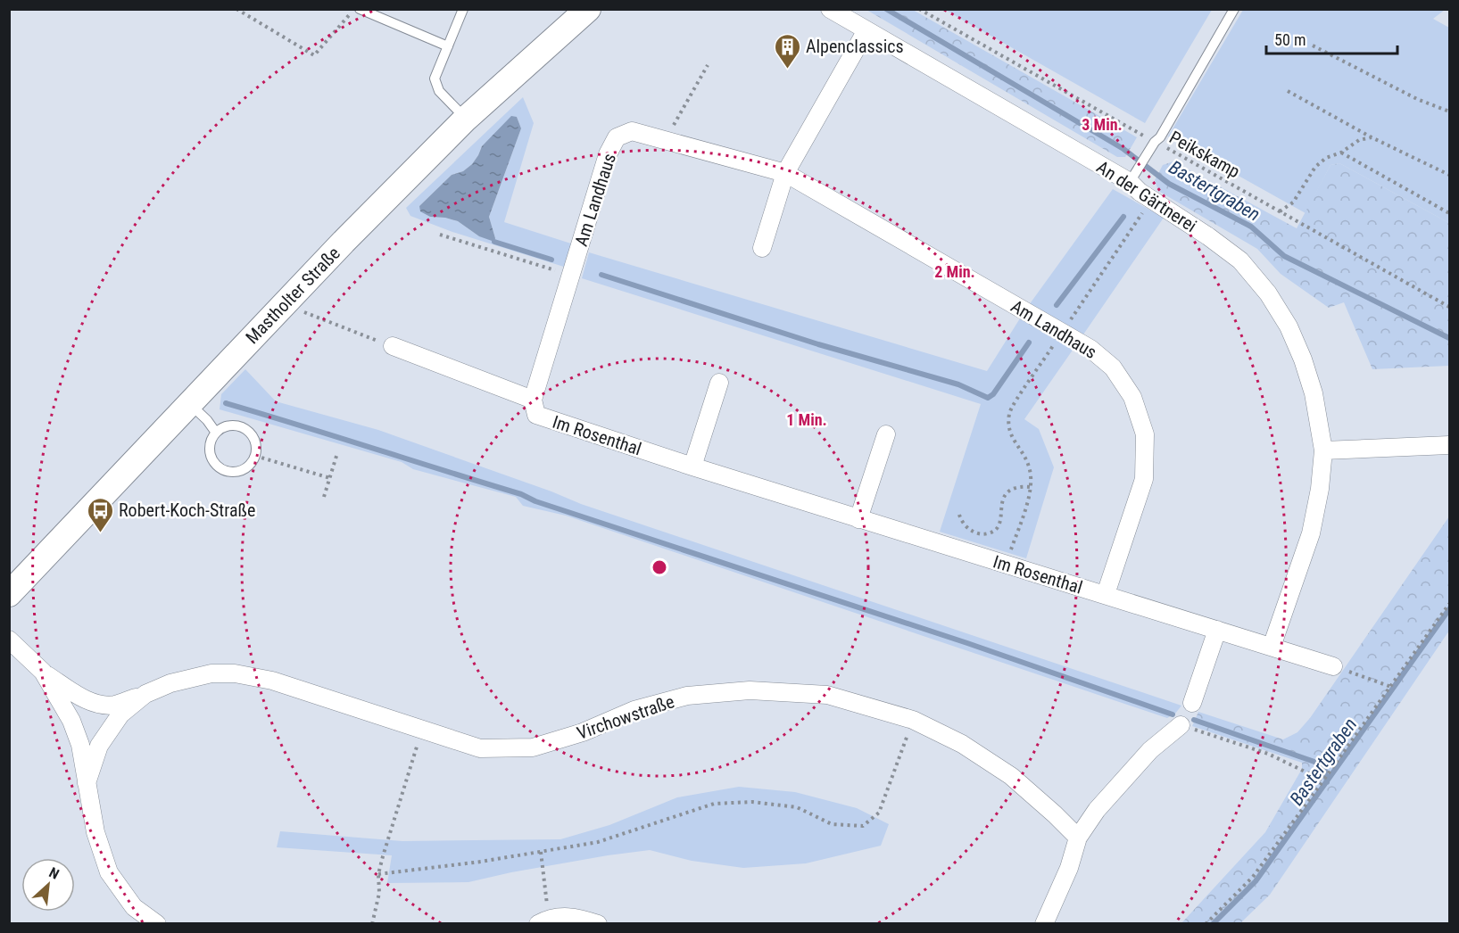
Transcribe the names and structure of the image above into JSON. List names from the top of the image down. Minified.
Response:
{"streets":{"street":["An der Gärtnerei","Am Landhaus","Mastholter Straße","Im Rosenthal","Virchowstraße"],"path":["Peikskamp"]},"crossings":[["An der Gärtnerei","Im Rosenthal"],["Am Landhaus","Im Rosenthal"]],"water":["Bastertgraben"],"places":{"building":["Alpenclassics"],"bus stop":["Robert-Koch-Straße"]},"scale_bar":"50 m","north":"top right","rings":["3 Min.","2 Min.","1 Min."]}
